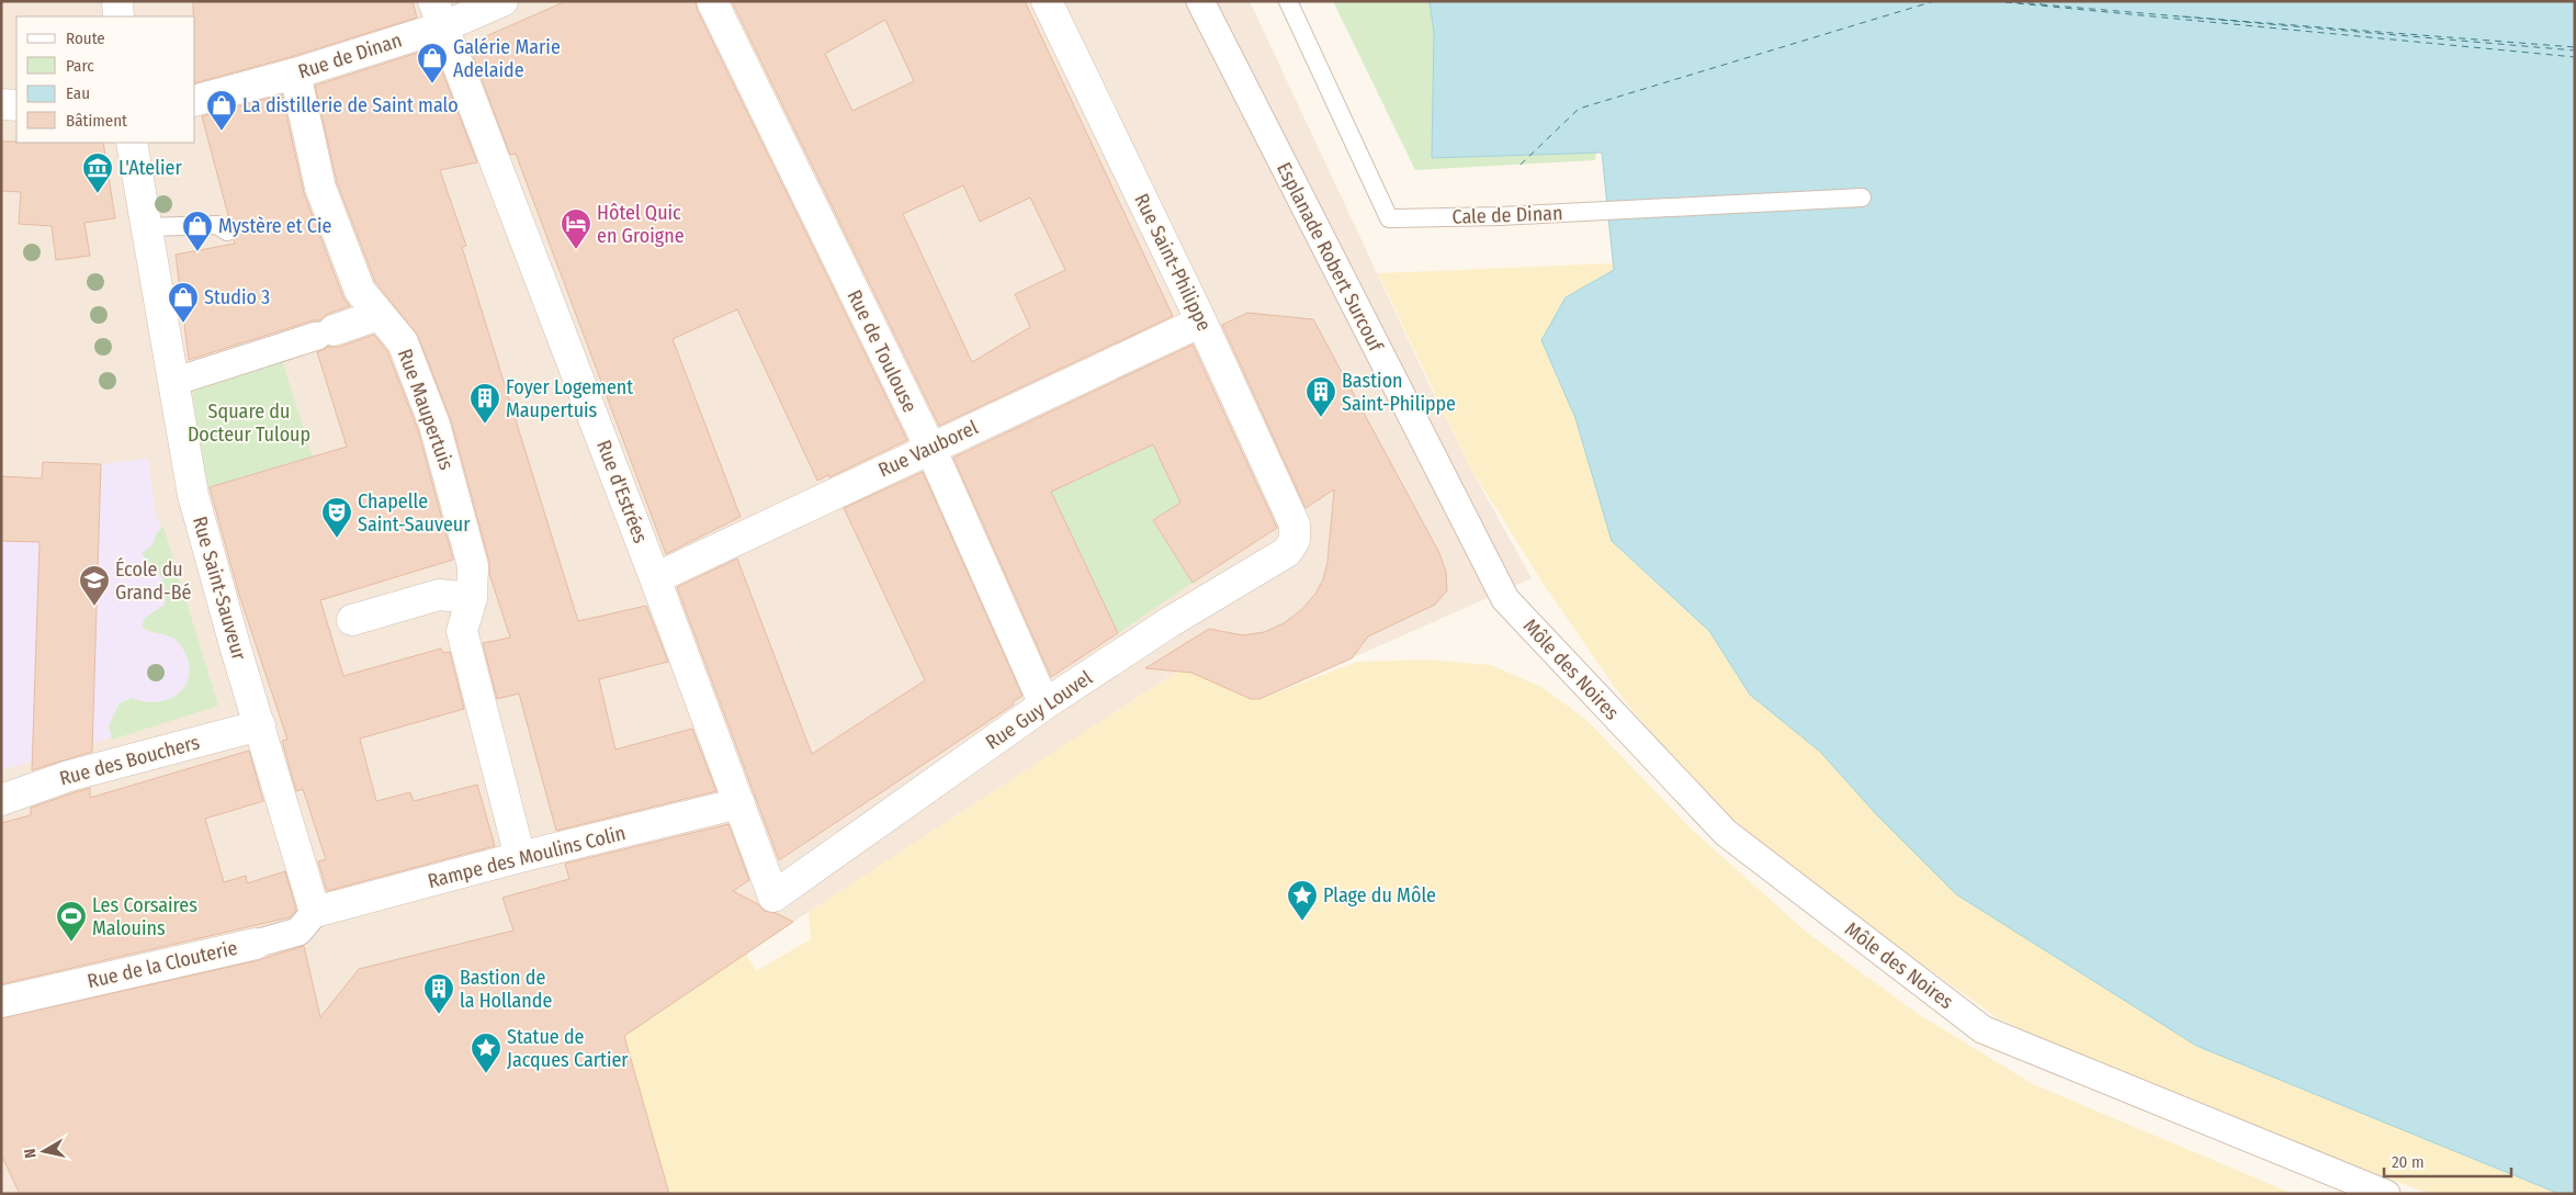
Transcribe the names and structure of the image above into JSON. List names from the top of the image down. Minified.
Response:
{"streets":{"street":["Rue de Dinan","Esplanade Robert Surcouf","Rue Saint-Philippe","Rue de Toulouse","Rue Maupertuis","Rue Vauborel","Rue d'Estrées","Rue Saint-Sauveur","Môle des Noires","Rue Guy Louvel","Rue des Bouchers","Rampe des Moulins Colin","Rue de la Clouterie"],"lane":["Cale de Dinan"]},"crossings":[["Rue de Dinan","Rue Maupertuis"],["Rue de Dinan","Rue d'Estrées"],["Esplanade Robert Surcouf","Môle des Noires"],["Rue Saint-Philippe","Rue Vauborel"],["Rue Saint-Philippe","Rue Guy Louvel"],["Rue de Toulouse","Rue Vauborel"],["Rue de Toulouse","Rue Guy Louvel"],["Rue Maupertuis","Rampe des Moulins Colin"],["Rue Vauborel","Rue d'Estrées"],["Rue d'Estrées","Rue Guy Louvel"],["Rue d'Estrées","Rampe des Moulins Colin"],["Rue Saint-Sauveur","Rue des Bouchers"],["Rue Saint-Sauveur","Rampe des Moulins Colin"],["Rue Saint-Sauveur","Rue de la Clouterie"],["Rampe des Moulins Colin","Rue de la Clouterie"]],"parks":["Square du Docteur Tuloup"],"places":{"shop":["Galérie Marie Adelaide","La distillerie de Saint malo","Mystère et Cie","Studio 3"],"museum":["L'Atelier"],"hotel":["Hôtel Quic en Groigne"],"building":["Bastion Saint-Philippe","Foyer Logement Maupertuis","Bastion de la Hollande"],"theatre":["Chapelle Saint-Sauveur"],"school or university":["École du Grand-Bé"],"place":["Plage du Môle","Statue de Jacques Cartier"],"sports":["Les Corsaires Malouins"]},"legend":["Route","Parc","Eau","Bâtiment"],"scale_bar":"20 m","north":"left"}
